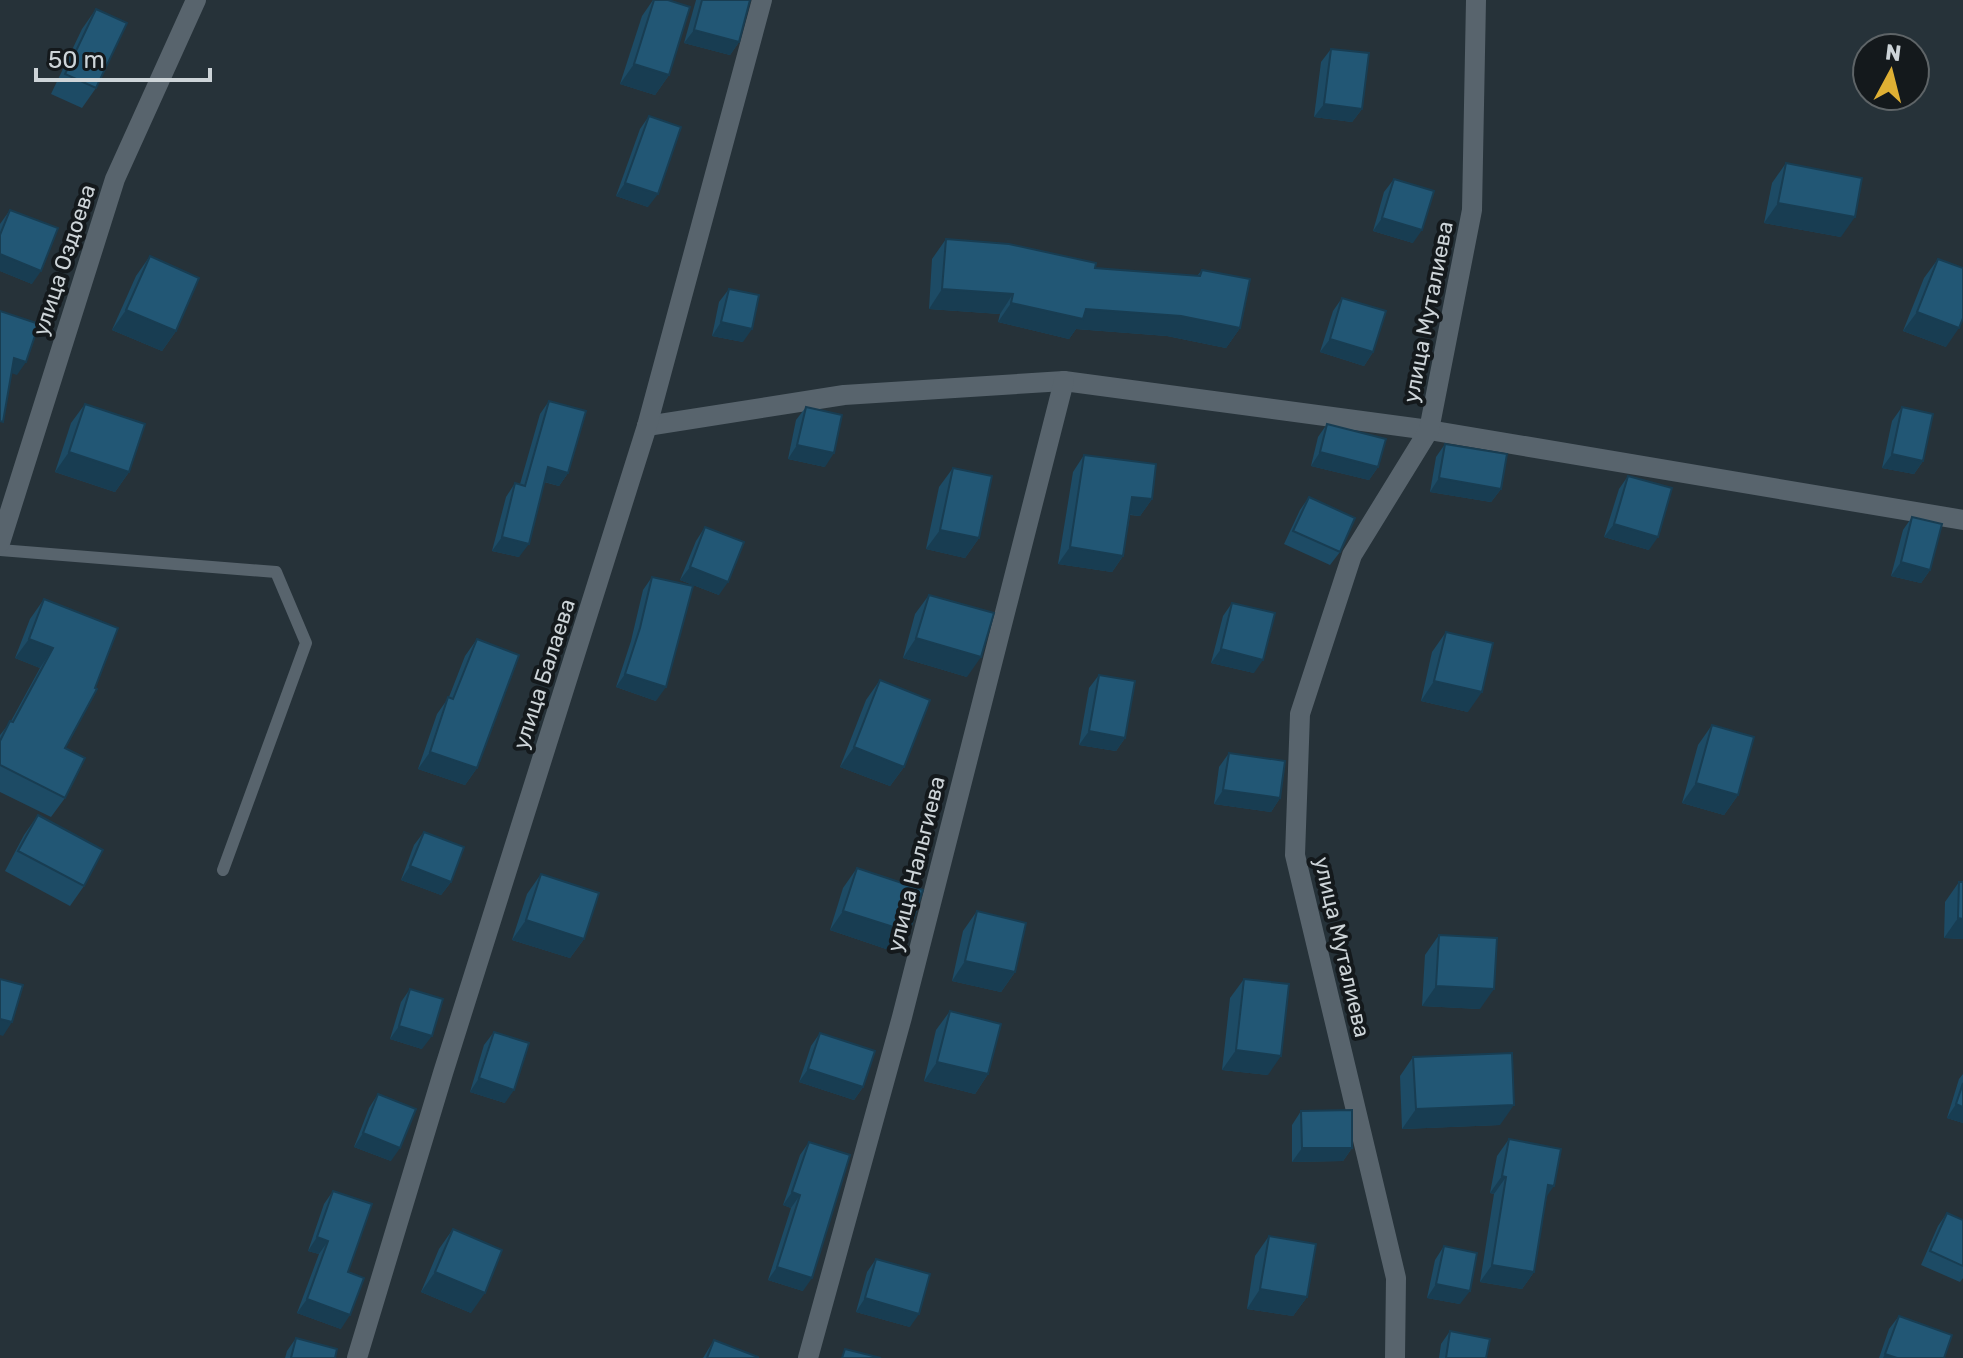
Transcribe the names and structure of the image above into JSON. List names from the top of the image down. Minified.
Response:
{"streets":{"street":["улица Оздоева","улица Муталиева","улица Балаева","улица Нальгиева"]},"scale_bar":"50 m","north":"top"}
